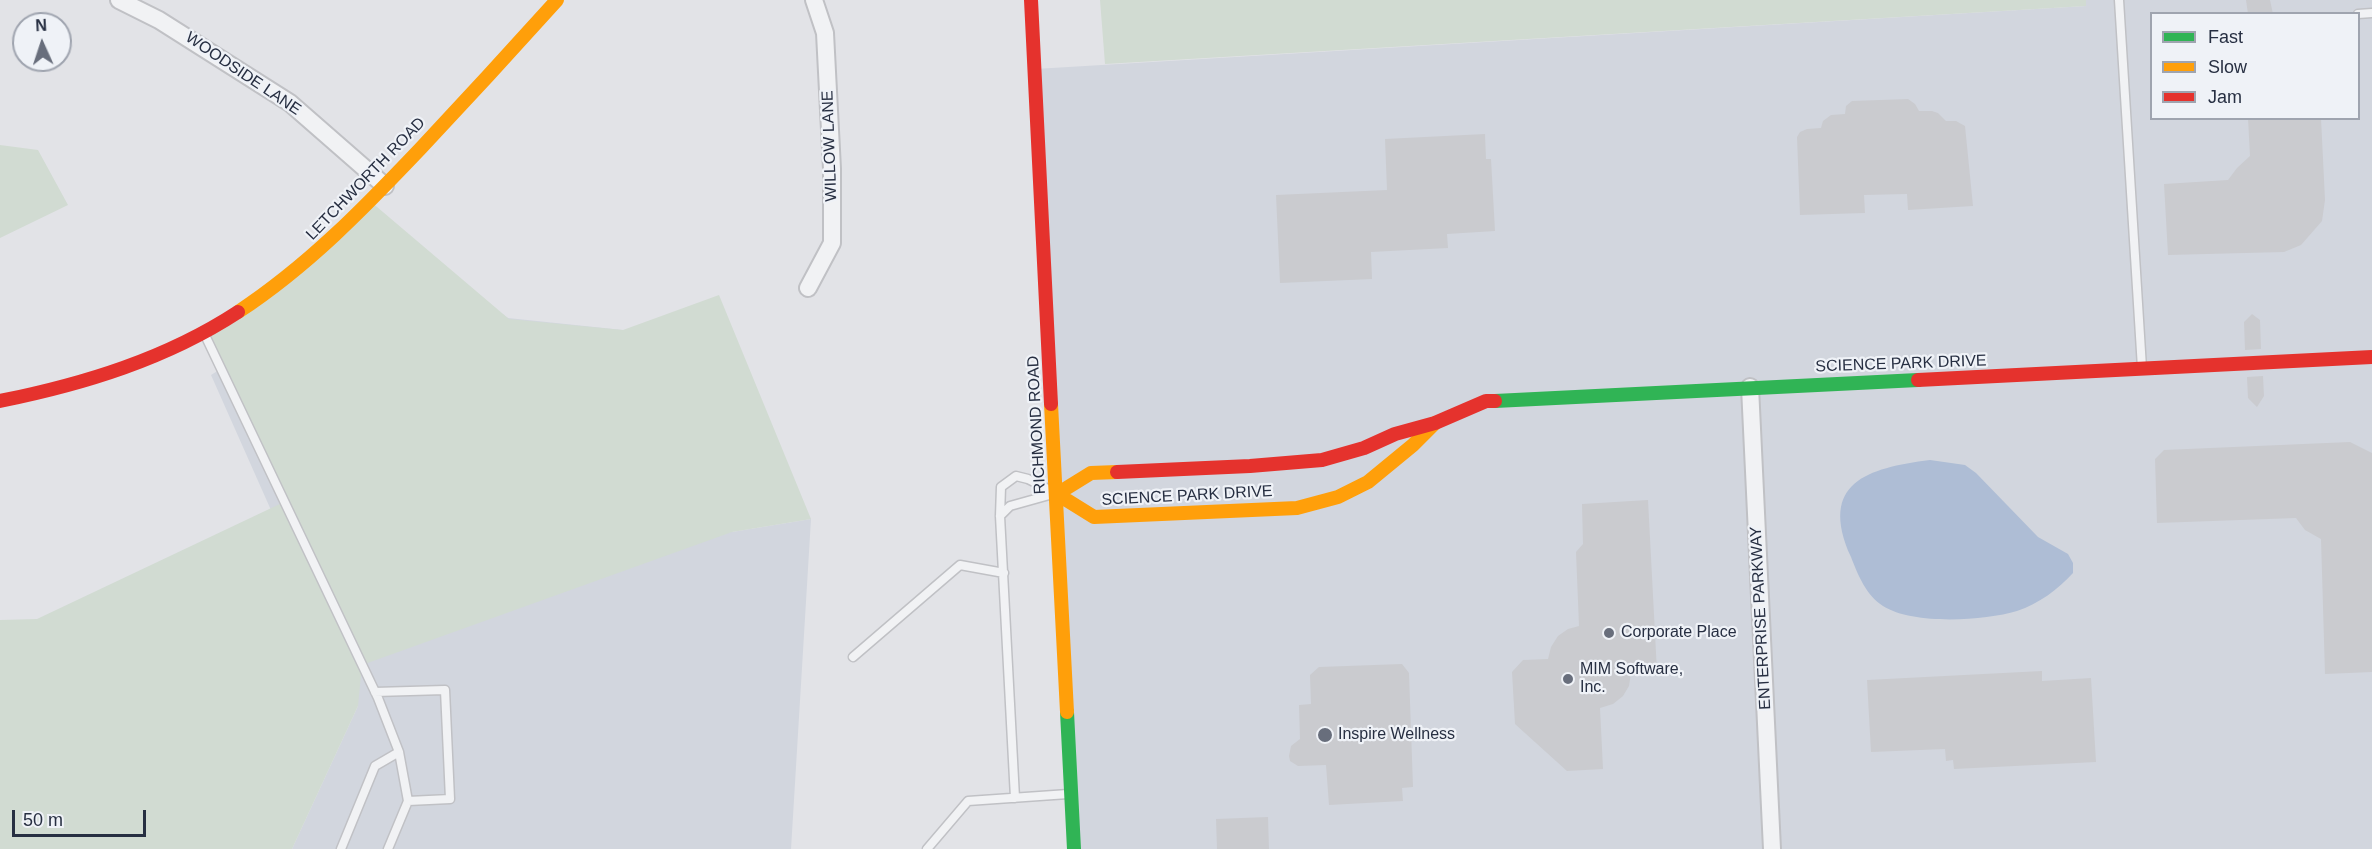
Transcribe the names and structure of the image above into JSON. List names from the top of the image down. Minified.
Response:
{"streets":{"street":["WOODSIDE LANE","WILLOW LANE","LETCHWORTH ROAD","SCIENCE PARK DRIVE","RICHMOND ROAD","ENTERPRISE PARKWAY"]},"crossings":[["WOODSIDE LANE","LETCHWORTH ROAD"],["SCIENCE PARK DRIVE","RICHMOND ROAD"],["SCIENCE PARK DRIVE","ENTERPRISE PARKWAY"]],"places":["Corporate Place","MIM Software, Inc.","Inspire Wellness"],"legend":["Fast","Slow","Jam"],"scale_bar":"50 m","north":"top"}
